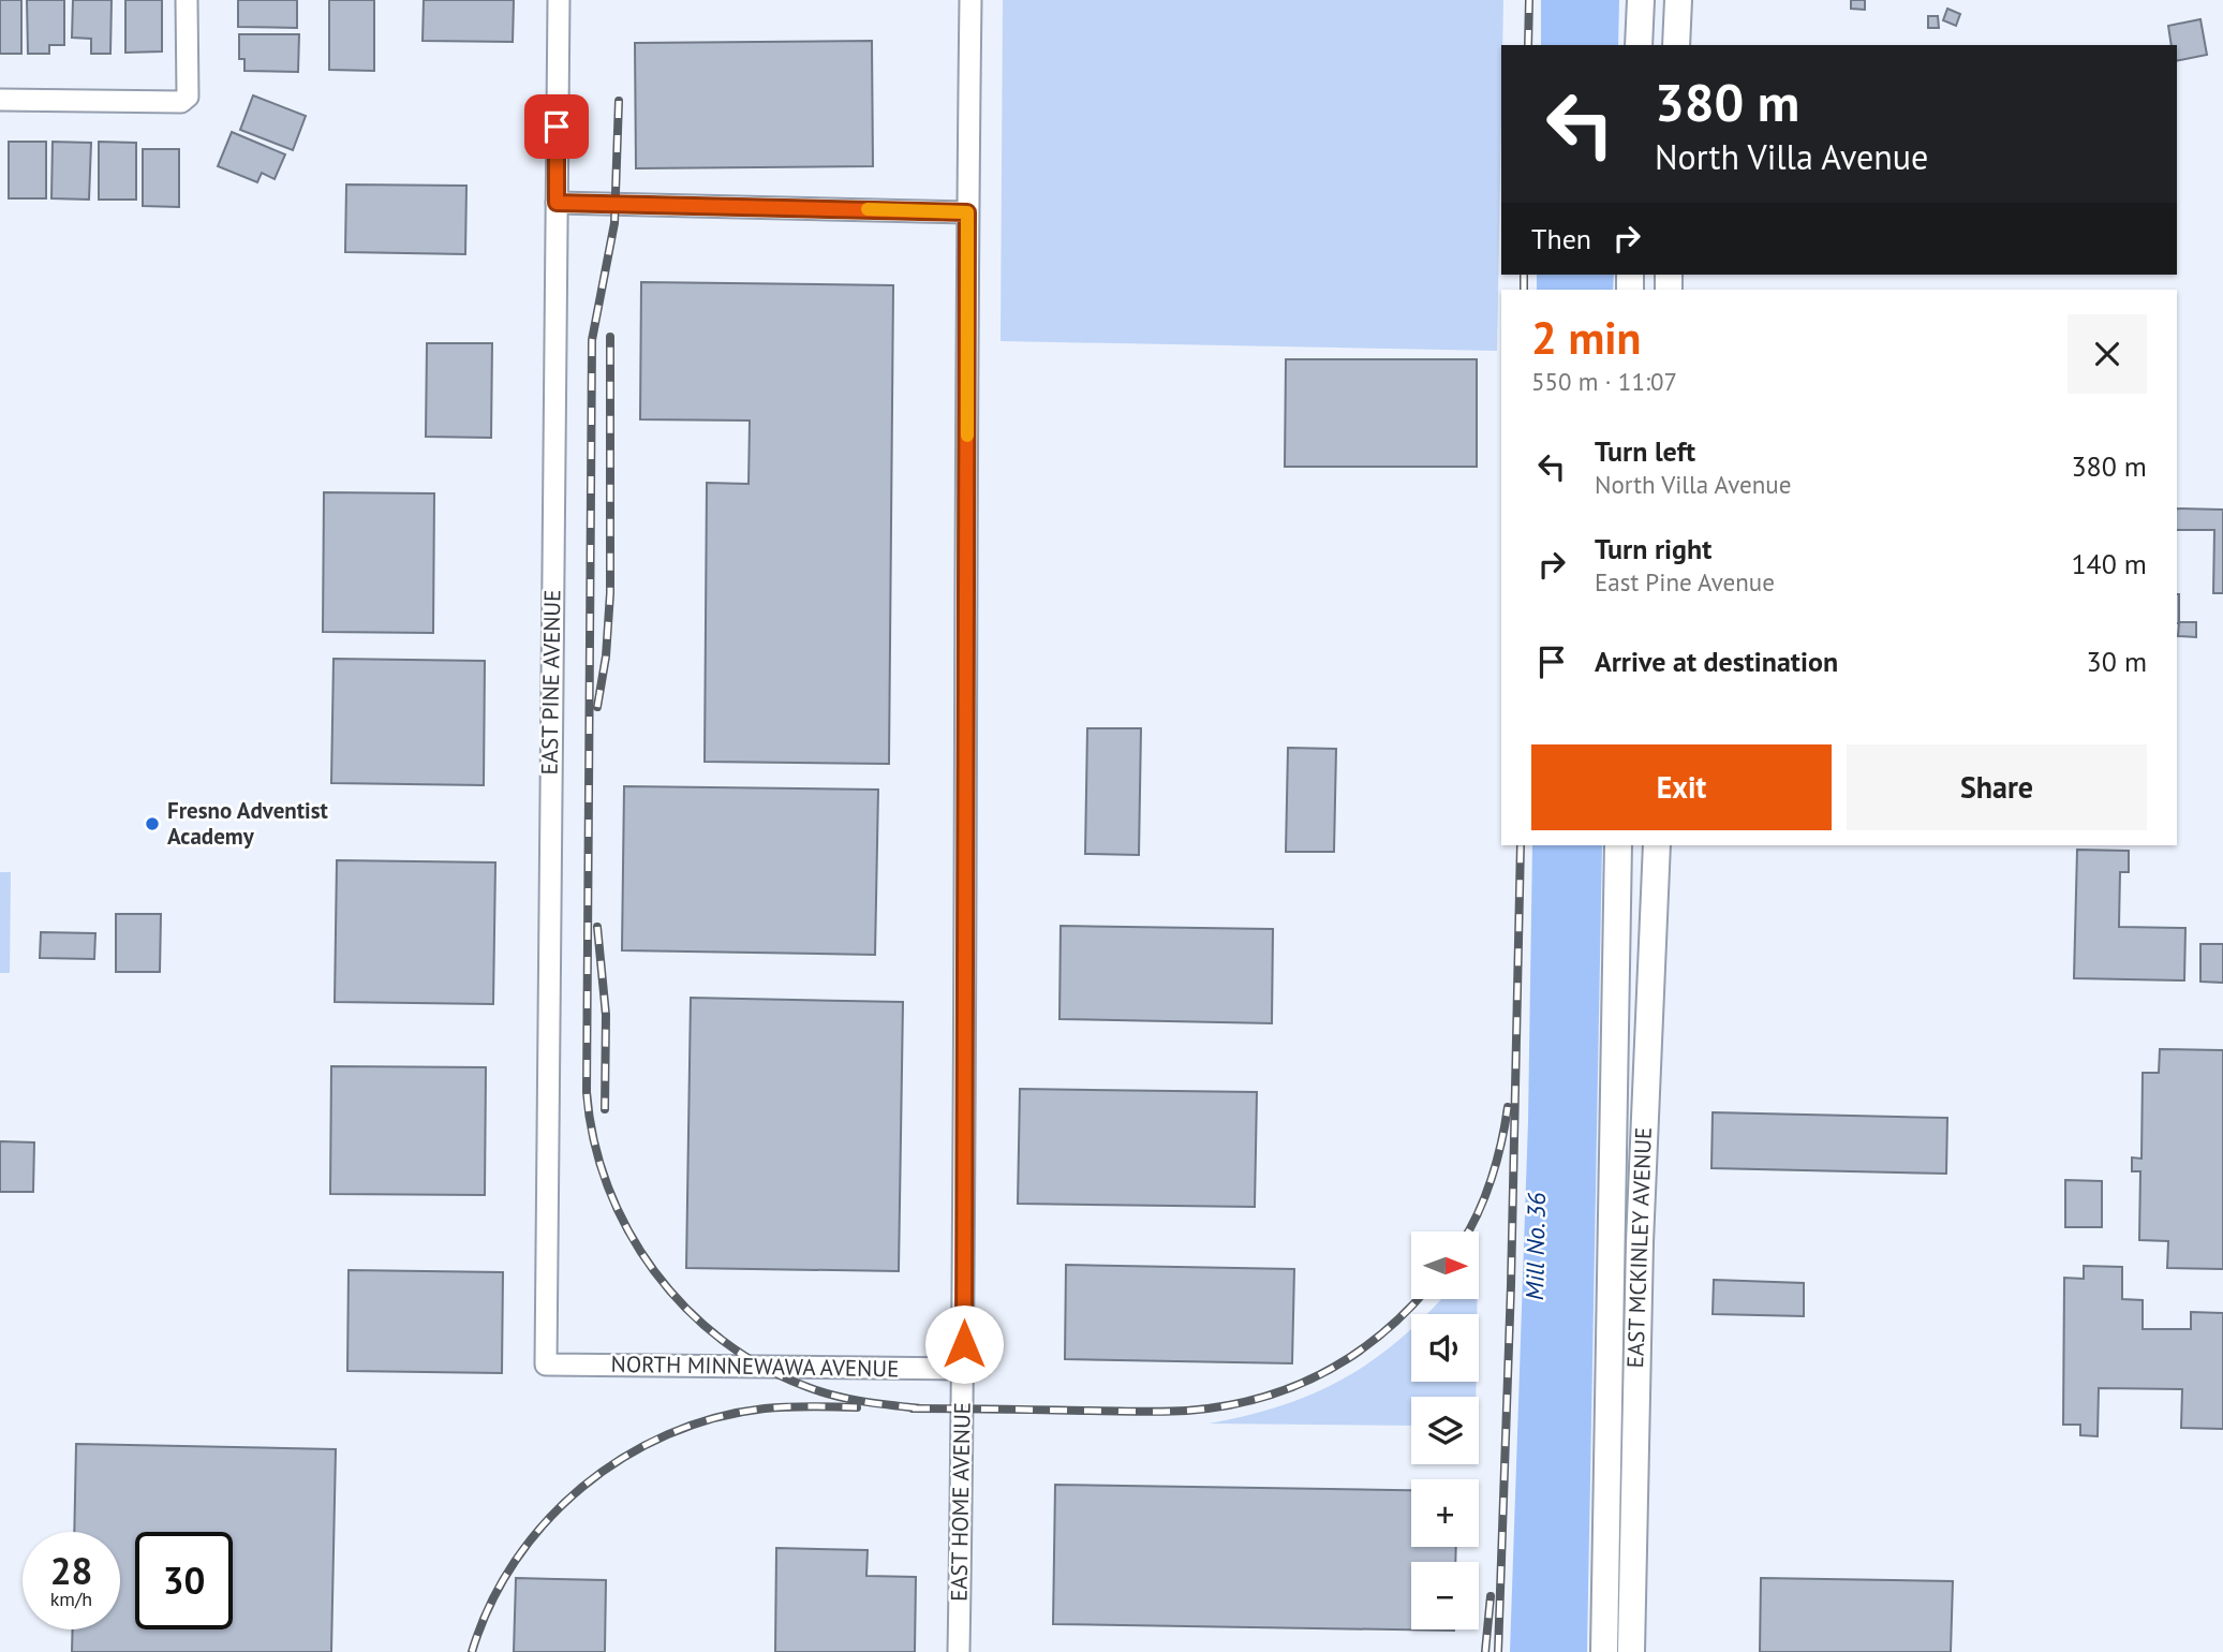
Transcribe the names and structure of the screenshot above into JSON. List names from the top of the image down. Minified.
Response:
{"streets":{"main road":["EAST MCKINLEY AVENUE"],"street":["EAST PINE AVENUE","NORTH MINNEWAWA AVENUE","EAST HOME AVENUE"]},"crossings":[["EAST PINE AVENUE","NORTH MINNEWAWA AVENUE"],["NORTH MINNEWAWA AVENUE","EAST HOME AVENUE"]],"water":["Mill No. 36"],"places":["Fresno Adventist Academy"],"north":"right","page":{"turn":["380 m","North Villa Avenue"],"then":"Then","heading":["2 min","550 m · 11:07"],"list":[{"name":"Turn left","note":"North Villa Avenue","value":"380 m"},{"name":"Turn right","note":"East Pine Avenue","value":"140 m"},{"name":"Arrive at destination","value":"30 m"}],"buttons":["Exit","Share"],"map_buttons":["+","−"],"speed":"28 km/h","limit":"30"}}
